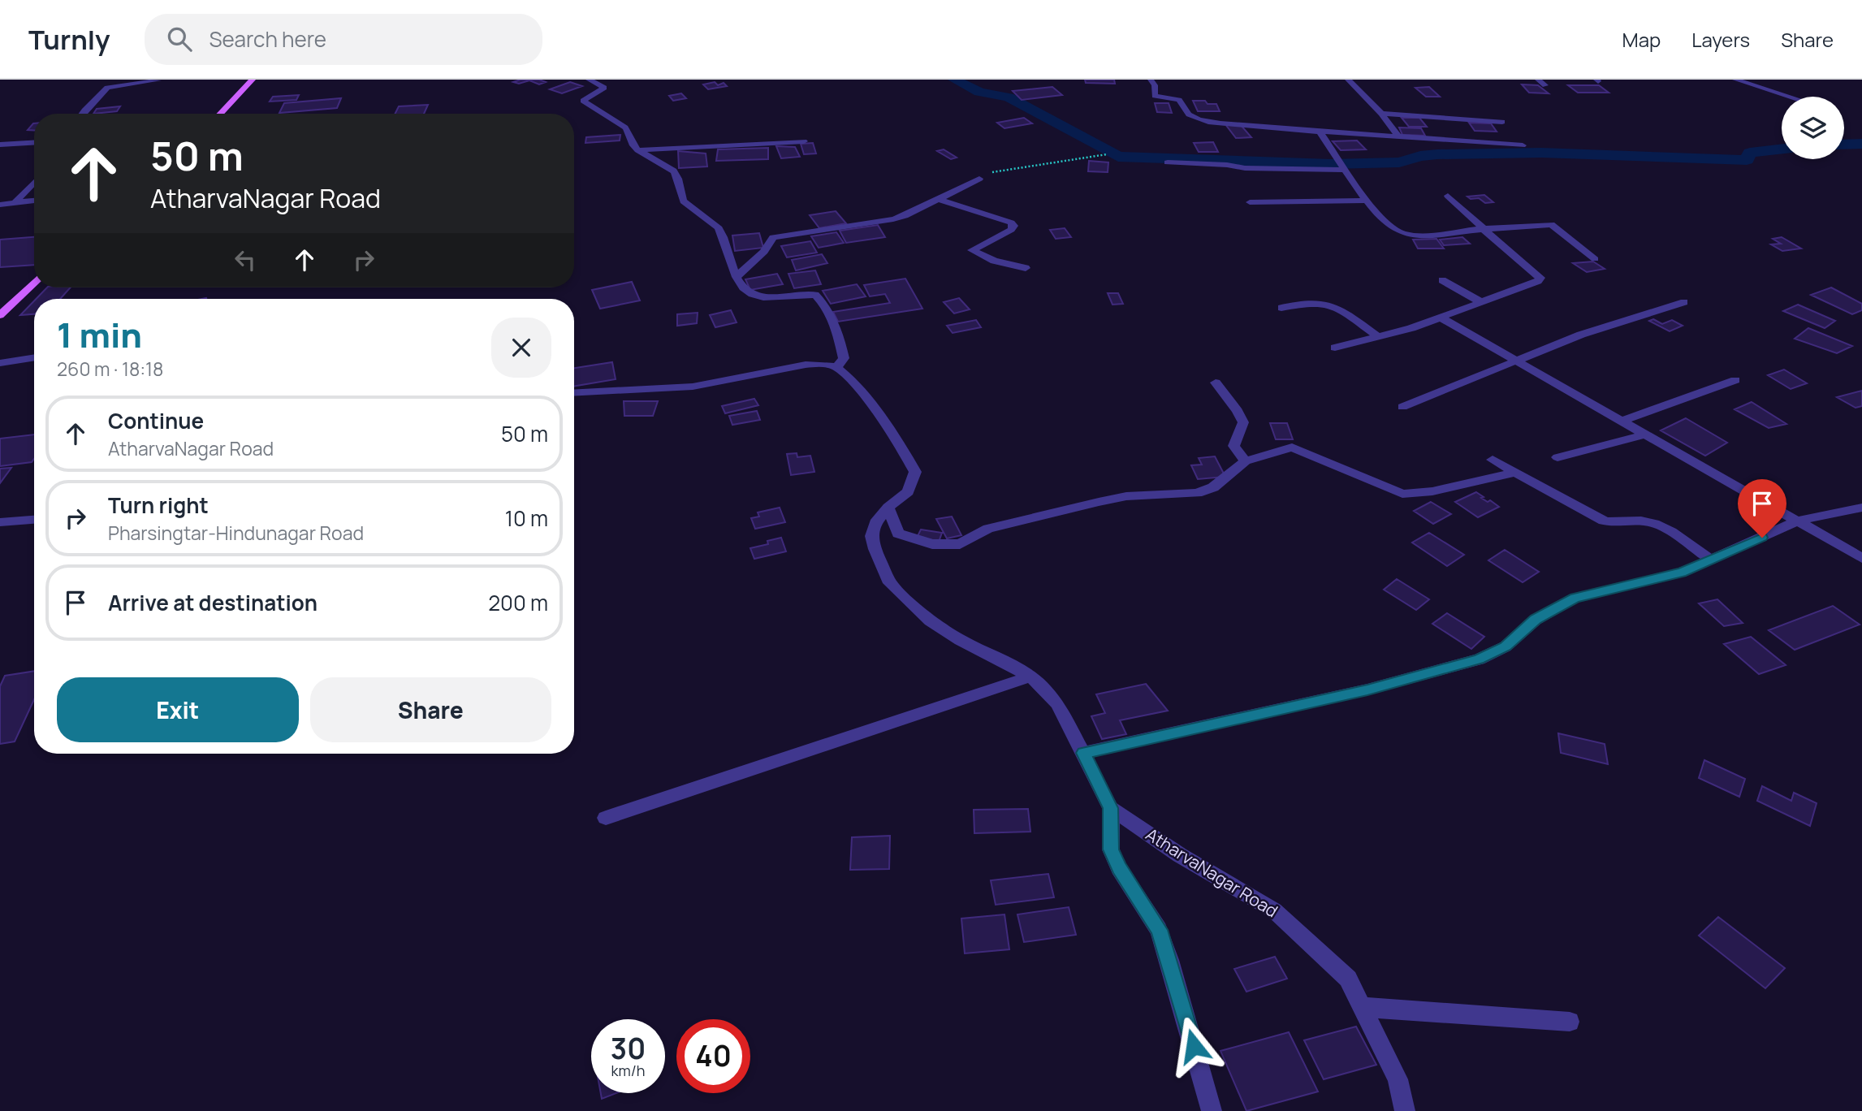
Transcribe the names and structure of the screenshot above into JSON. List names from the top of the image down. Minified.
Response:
{"streets":{"street":["AtharvaNagar Road"]},"page":{"header":"Turnly","search":"Search here","nav":["Map","Layers","Share"],"turn":["50 m","AtharvaNagar Road"],"heading":["1 min","260 m · 18:18"],"list":[{"name":"Continue","note":"AtharvaNagar Road","value":"50 m"},{"name":"Turn right","note":"Pharsingtar-Hindunagar Road","value":"10 m"},{"name":"Arrive at destination","value":"200 m"}],"buttons":["Exit","Share"],"speed":"30 km/h","limit":"40"}}
